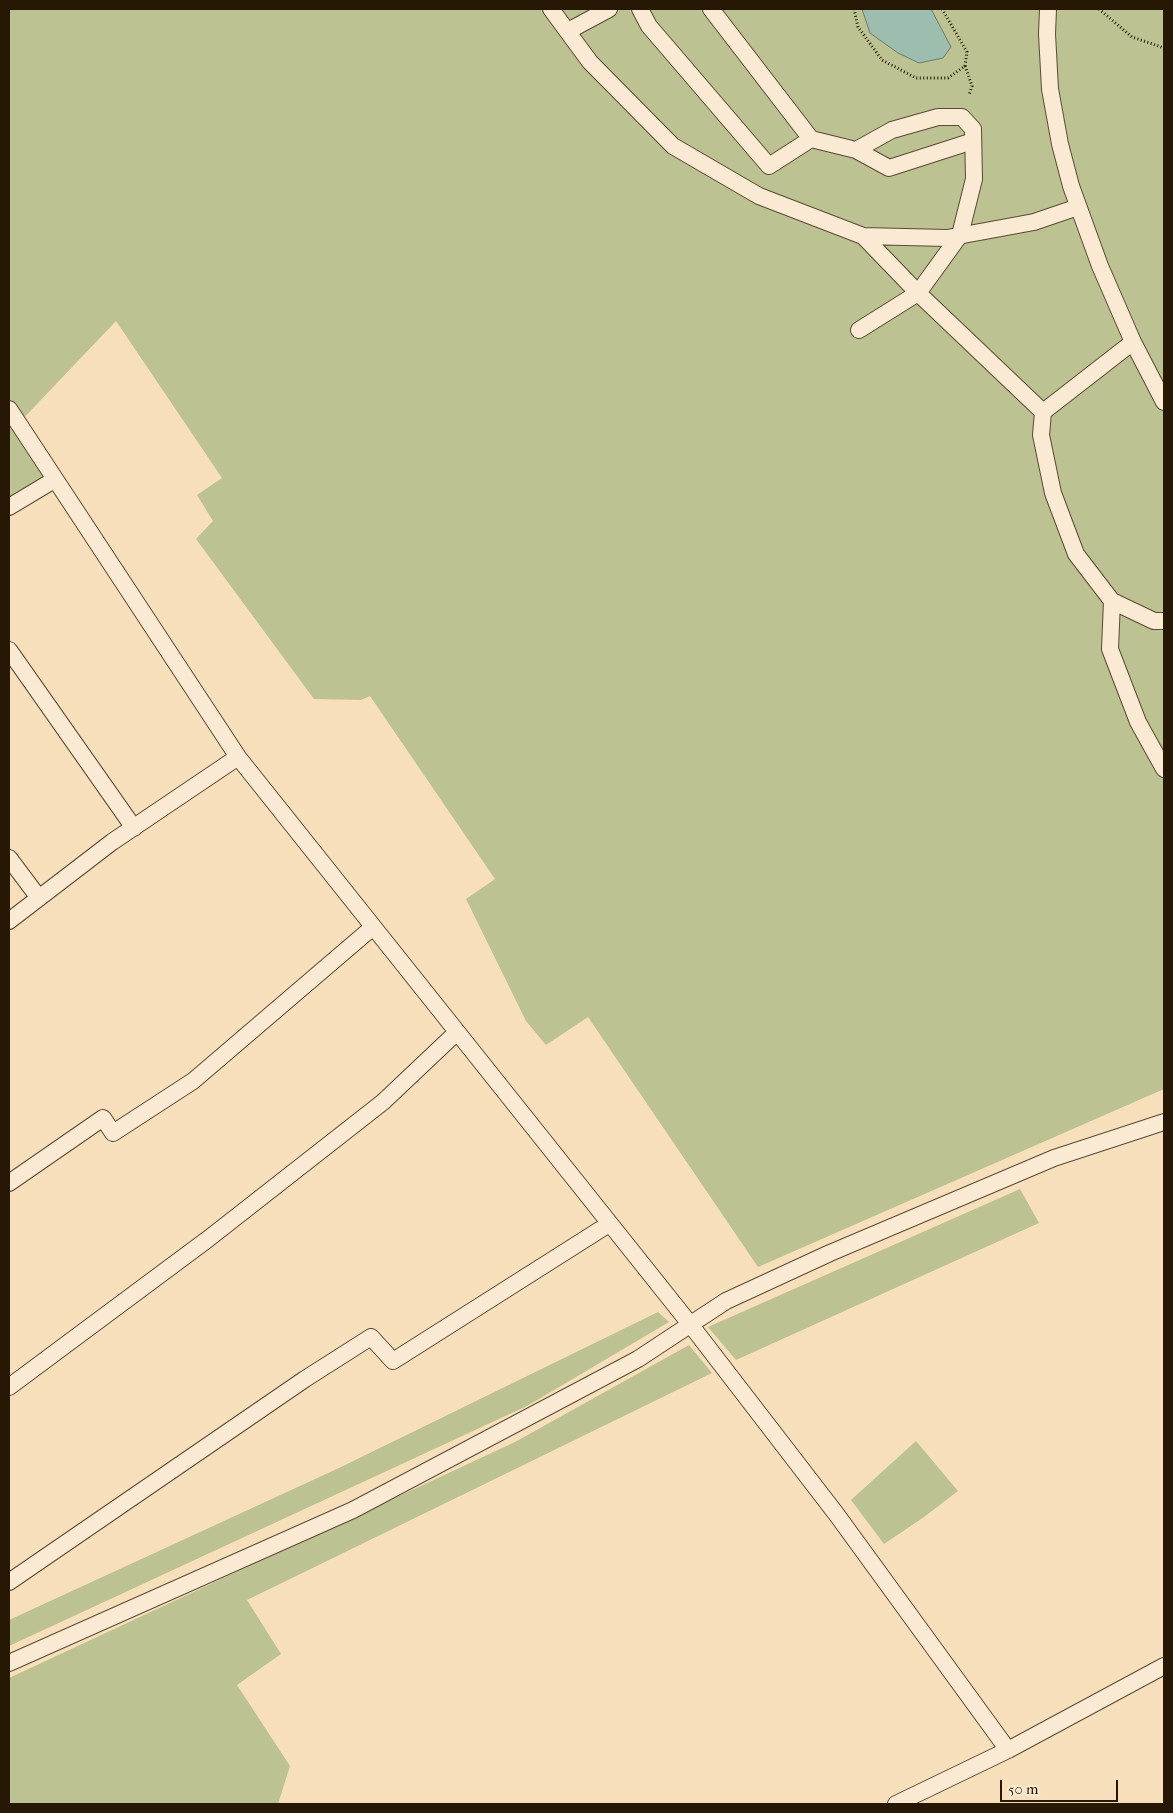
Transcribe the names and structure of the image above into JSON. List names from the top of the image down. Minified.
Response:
{"scale_bar":"50 m"}
